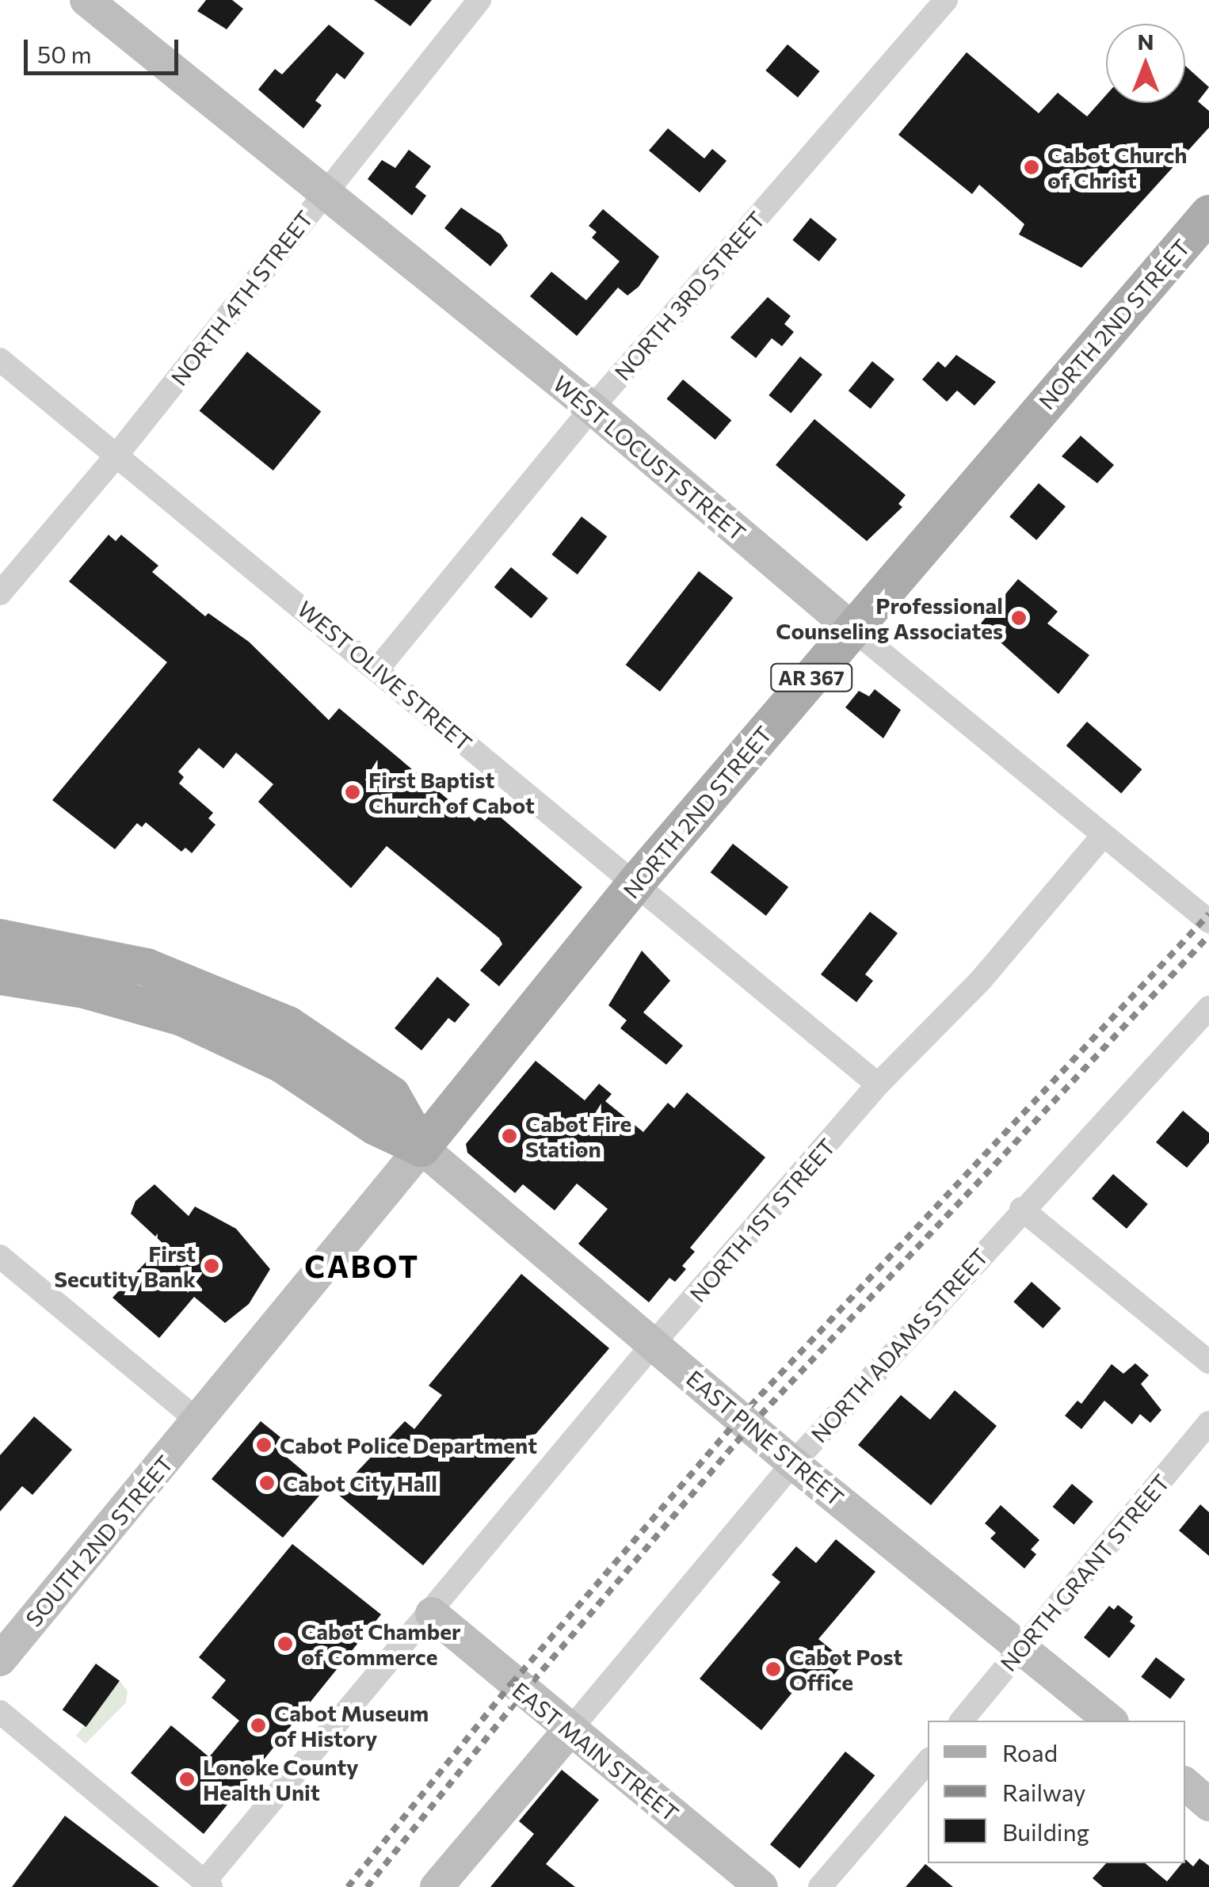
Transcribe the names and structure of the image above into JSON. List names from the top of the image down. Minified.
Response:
{"streets":{"main road":["NORTH 2ND STREET","AR 367"],"street":["NORTH 3RD STREET","NORTH 4TH STREET","WEST LOCUST STREET","WEST OLIVE STREET","NORTH 1ST STREET","NORTH ADAMS STREET","EAST PINE STREET","SOUTH 2ND STREET","NORTH GRANT STREET","EAST MAIN STREET"]},"crossings":[["NORTH 3RD STREET","WEST LOCUST STREET"],["NORTH 3RD STREET","WEST OLIVE STREET"],["NORTH 4TH STREET","WEST LOCUST STREET"],["NORTH 4TH STREET","WEST OLIVE STREET"],["NORTH 2ND STREET","WEST LOCUST STREET"],["NORTH 2ND STREET","WEST OLIVE STREET"],["NORTH 2ND STREET","EAST PINE STREET"],["NORTH 2ND STREET","SOUTH 2ND STREET"],["WEST LOCUST STREET","NORTH 1ST STREET"],["WEST OLIVE STREET","NORTH 1ST STREET"],["NORTH 1ST STREET","EAST PINE STREET"],["NORTH 1ST STREET","EAST MAIN STREET"],["NORTH ADAMS STREET","EAST PINE STREET"],["NORTH ADAMS STREET","EAST MAIN STREET"],["EAST PINE STREET","NORTH GRANT STREET"]],"districts":["CABOT"],"places":["Cabot Church of Christ","Professional Counseling Associates","First Baptist Church of Cabot","Cabot Fire Station","First Secutity Bank","Cabot Police Department","Cabot City Hall","Cabot Chamber of Commerce","Cabot Post Office","Cabot Museum of History","Lonoke County Health Unit"],"legend":["Road","Railway","Building"],"scale_bar":"50 m","north":"top"}
